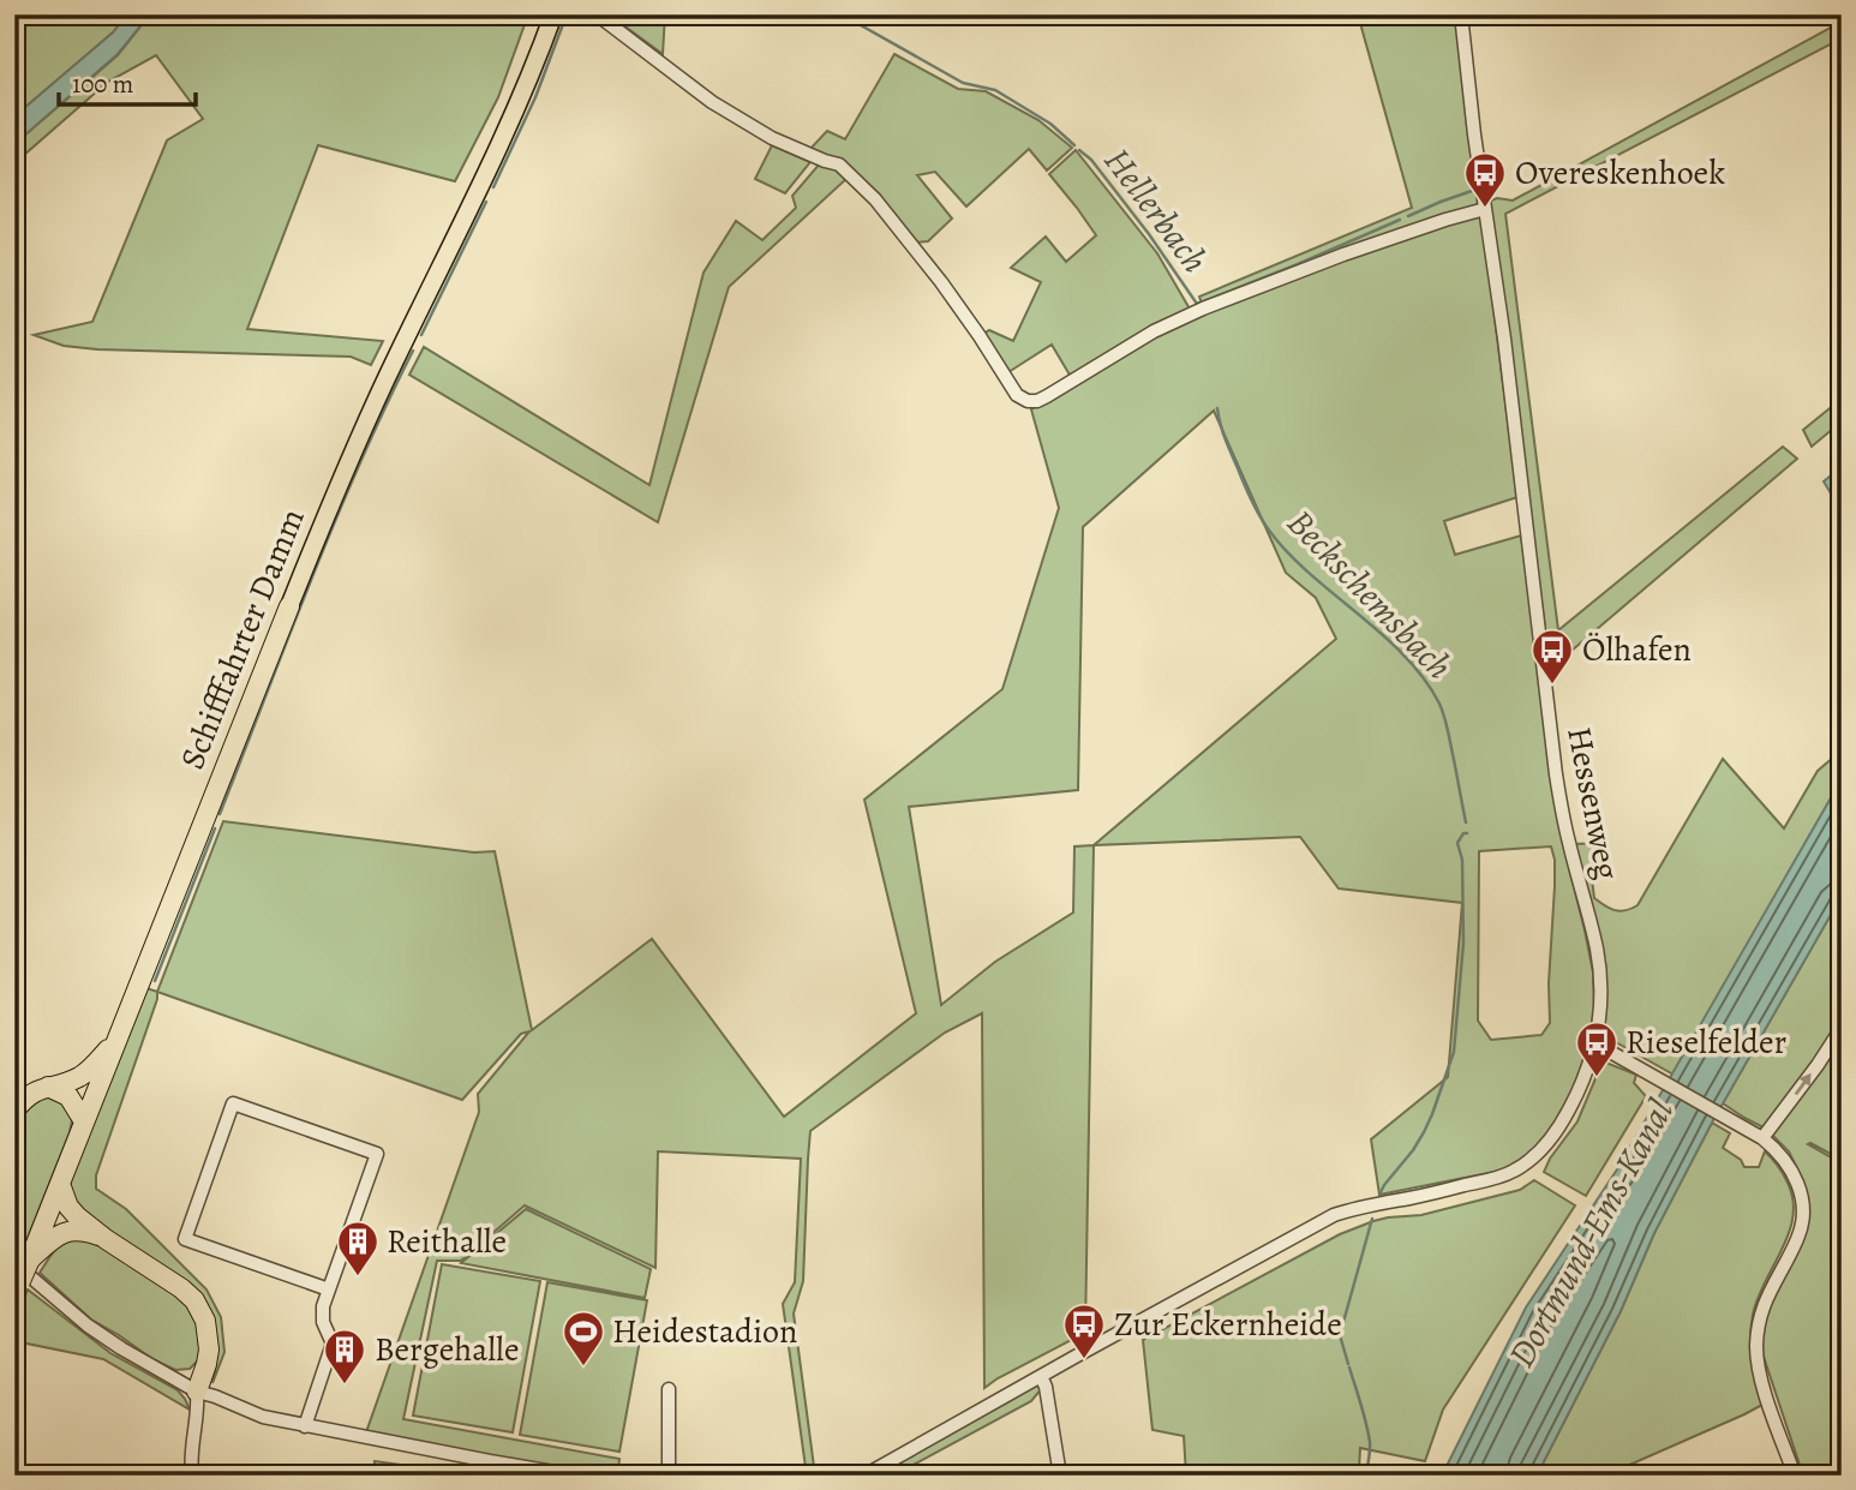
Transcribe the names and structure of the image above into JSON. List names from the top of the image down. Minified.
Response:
{"streets":{"highway":["Schifffahrter Damm"],"street":["Hessenweg"]},"water":["Hellerbach","Beckschemsbach","Dortmund-Ems-Kanal"],"places":{"bus stop":["Overeskenhoek","Ölhafen","Rieselfelder","Zur Eckernheide"],"building":["Reithalle","Bergehalle"],"sports":["Heidestadion"]},"scale_bar":"100 m"}
